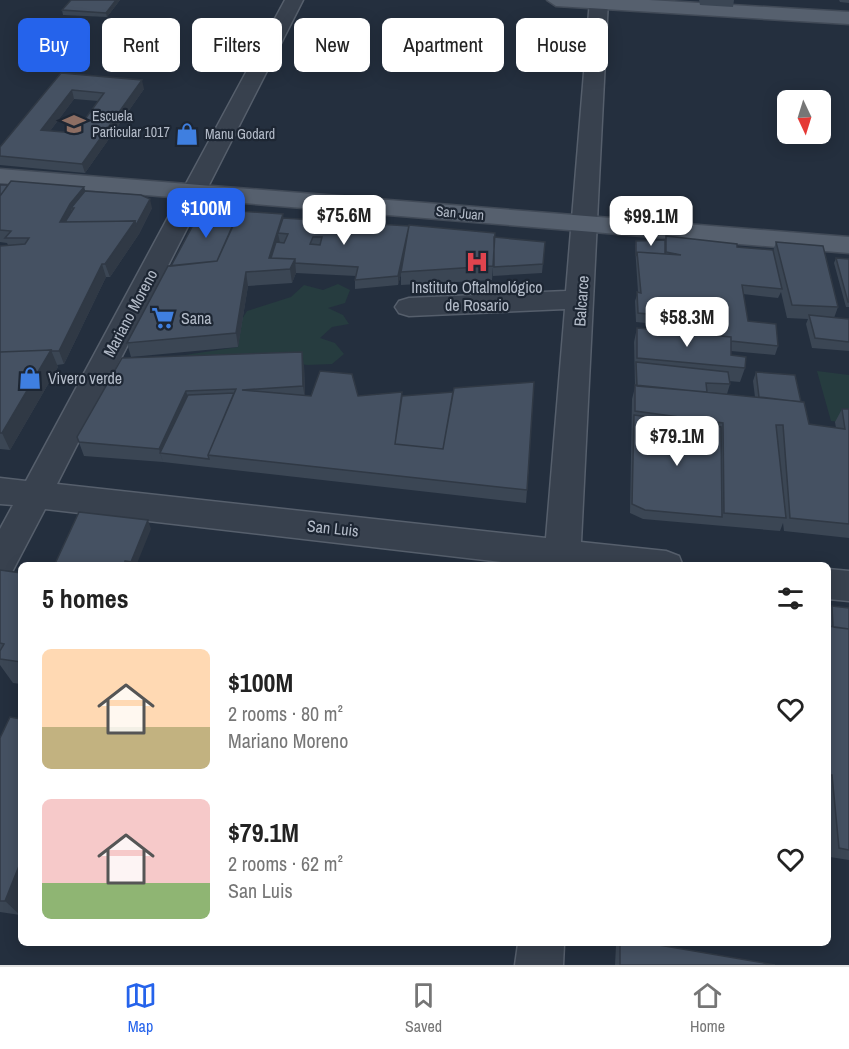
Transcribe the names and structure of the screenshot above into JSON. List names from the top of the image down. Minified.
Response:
{"streets":{"main road":["San Juan"],"street":["Balcarce","Mariano Moreno","San Luis"]},"crossings":[["San Juan","Balcarce"],["San Juan","Mariano Moreno"],["Balcarce","San Luis"],["Mariano Moreno","San Luis"]],"places":{"school or university":["Escuela Particular 1017"],"shop":["Manu Godard","Vivero verde"],"hospital":["Instituto Oftalmológico de Rosario"],"supermarket":["Sana"]},"north":"bottom","page":{"chip":["Buy","Rent","Filters","New","Apartment","House"],"price":["$100M","$75.6M","$99.1M","$58.3M","$79.1M"],"heading":"5 homes","list":[{"name":"$100M","note":"2 rooms · 80 m² · Mariano Moreno"},{"name":"$79.1M","note":"2 rooms · 62 m² · San Luis"}],"tabs":["Map","Saved","Home"]}}
